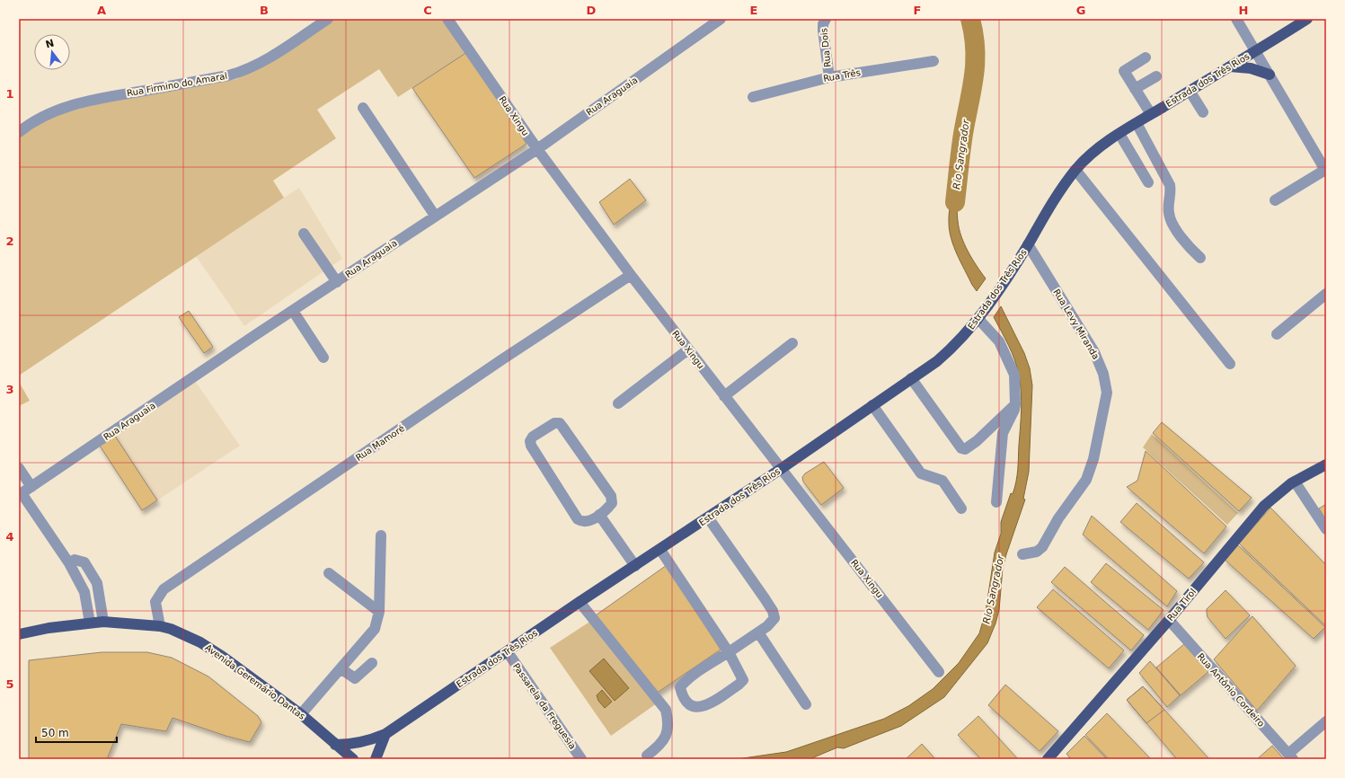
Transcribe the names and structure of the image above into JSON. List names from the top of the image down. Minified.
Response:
{"streets":{"main road":["Estrada dos Três Rios","Rua Tirol","Avenida Geremário Dantas"],"street":["Rua Dois","Rua Três","Rua Firmino do Amaral","Rua Araguaia","Rua Xingu","Rua Levy Miranda","Rua Mamoré","Rua Antônio Cordeiro","Passarela da Freguesia"]},"crossings":[["Rua Dois","Rua Três"],["Estrada dos Três Rios","Rua Xingu"],["Estrada dos Três Rios","Rua Levy Miranda"],["Estrada dos Três Rios","Avenida Geremário Dantas"],["Estrada dos Três Rios","Passarela da Freguesia"],["Rua Araguaia","Rua Xingu"],["Rua Xingu","Rua Mamoré"],["Rua Mamoré","Avenida Geremário Dantas"],["Rua Tirol","Rua Antônio Cordeiro"]],"water":["Rio Sangrador"],"scale_bar":"50 m","north":"top","grid":{"columns":["A","B","C","D","E","F","G","H"],"rows":["1","2","3","4","5"]}}
